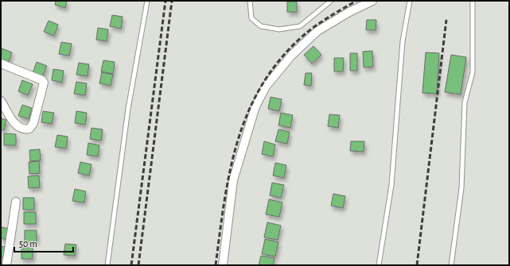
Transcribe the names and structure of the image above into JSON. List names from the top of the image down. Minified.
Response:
{"scale_bar":"50 m"}
